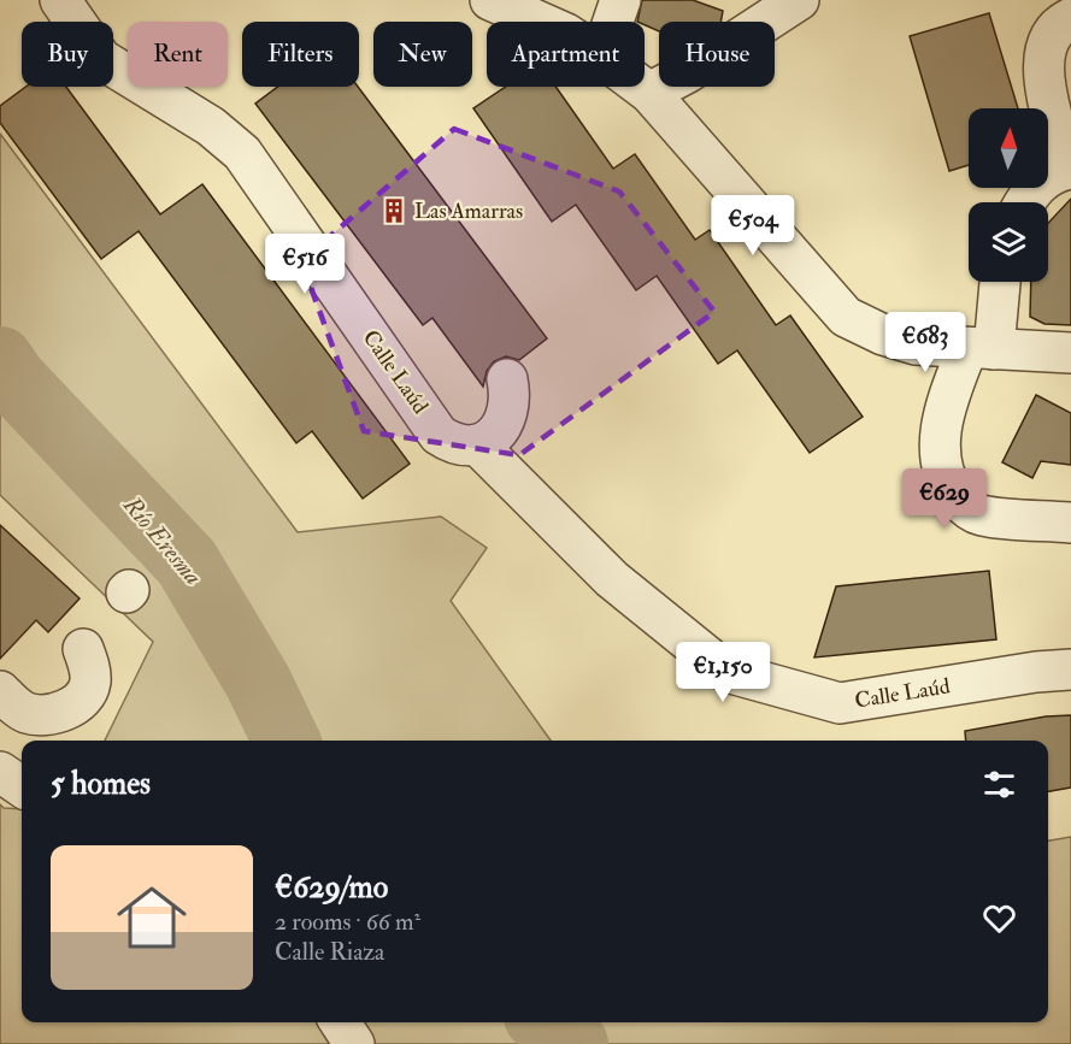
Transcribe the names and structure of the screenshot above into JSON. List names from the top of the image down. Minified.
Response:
{"streets":{"street":["Calle Laúd"]},"water":["Río Eresma"],"places":{"building":["Las Amarras"]},"north":"top","page":{"chip":["Buy","Rent","Filters","New","Apartment","House"],"price":["€504","€516","€683","€629","€1,150"],"heading":"5 homes","list":[{"name":"€629/mo","note":"2 rooms · 66 m² · Calle Riaza"}]}}
